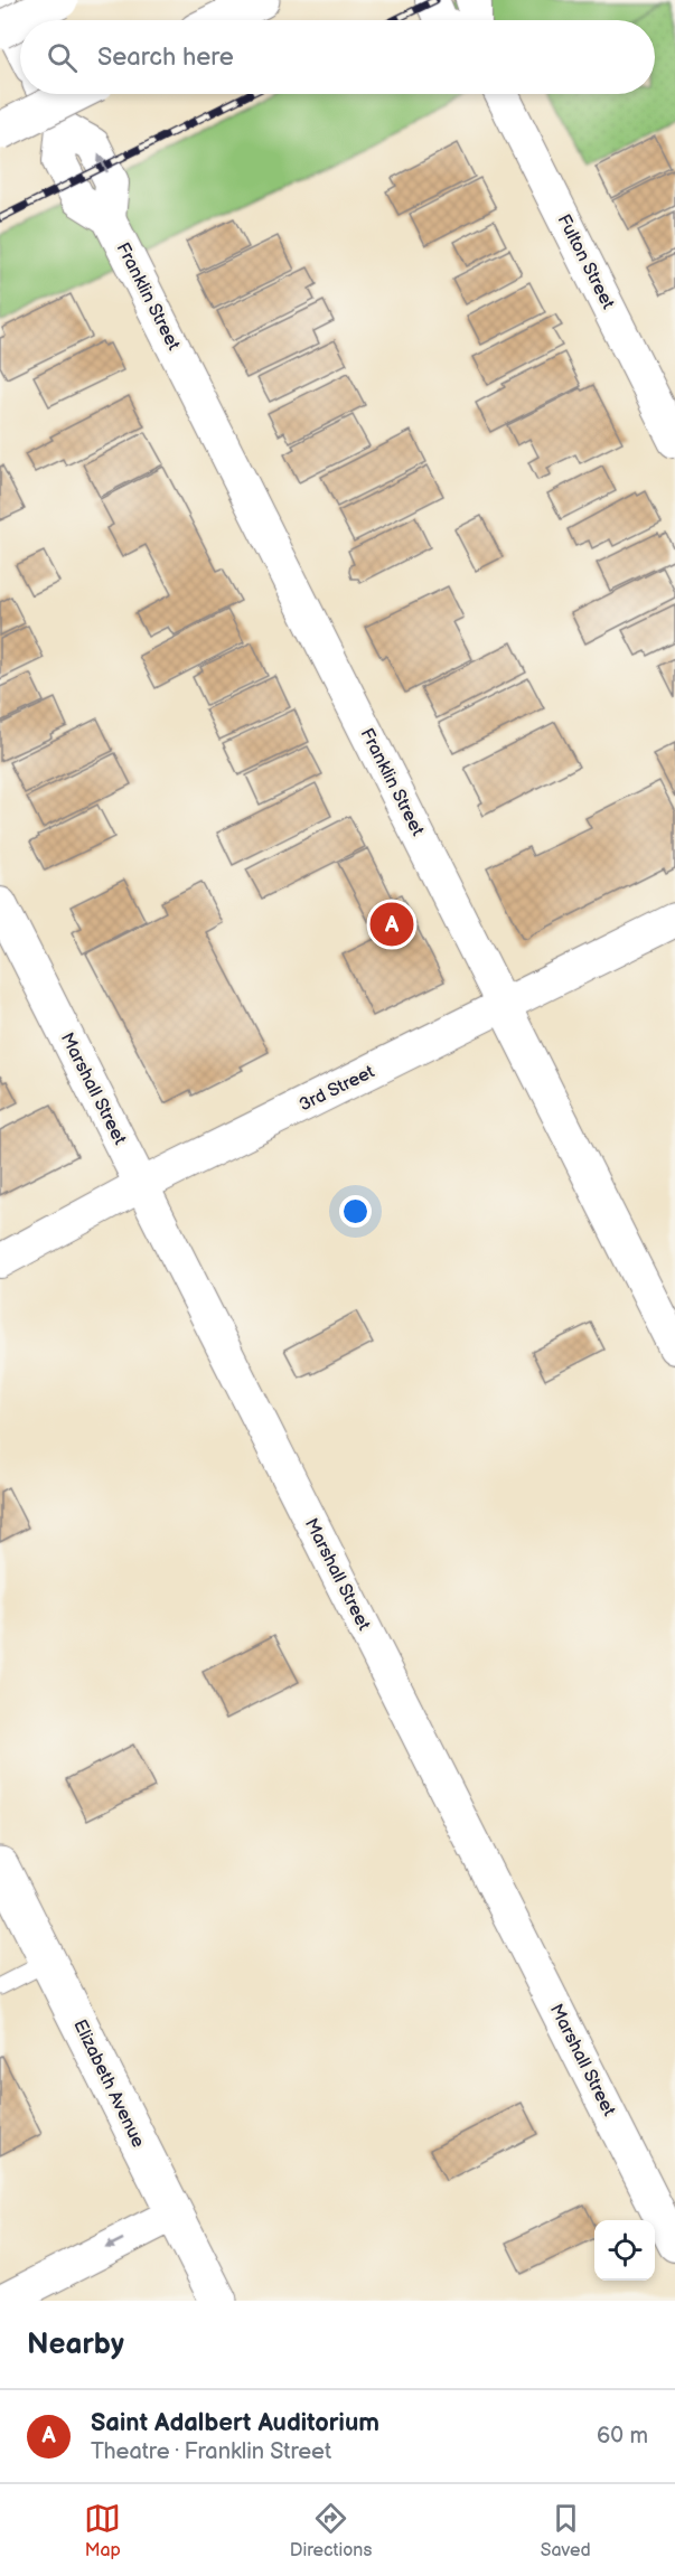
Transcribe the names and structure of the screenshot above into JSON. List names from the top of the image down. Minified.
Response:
{"streets":{"main road":["Elizabeth Avenue"],"street":["Fulton Street","Franklin Street","Marshall Street","3rd Street"]},"crossings":[["Franklin Street","3rd Street"],["Marshall Street","3rd Street"]],"page":{"search":"Search here","pins":"A","heading":"Nearby","list":[{"mark":"A","name":"Saint Adalbert Auditorium","note":"Theatre · Franklin Street","value":"60 m"}],"nav":["Map","Directions","Saved"]}}
